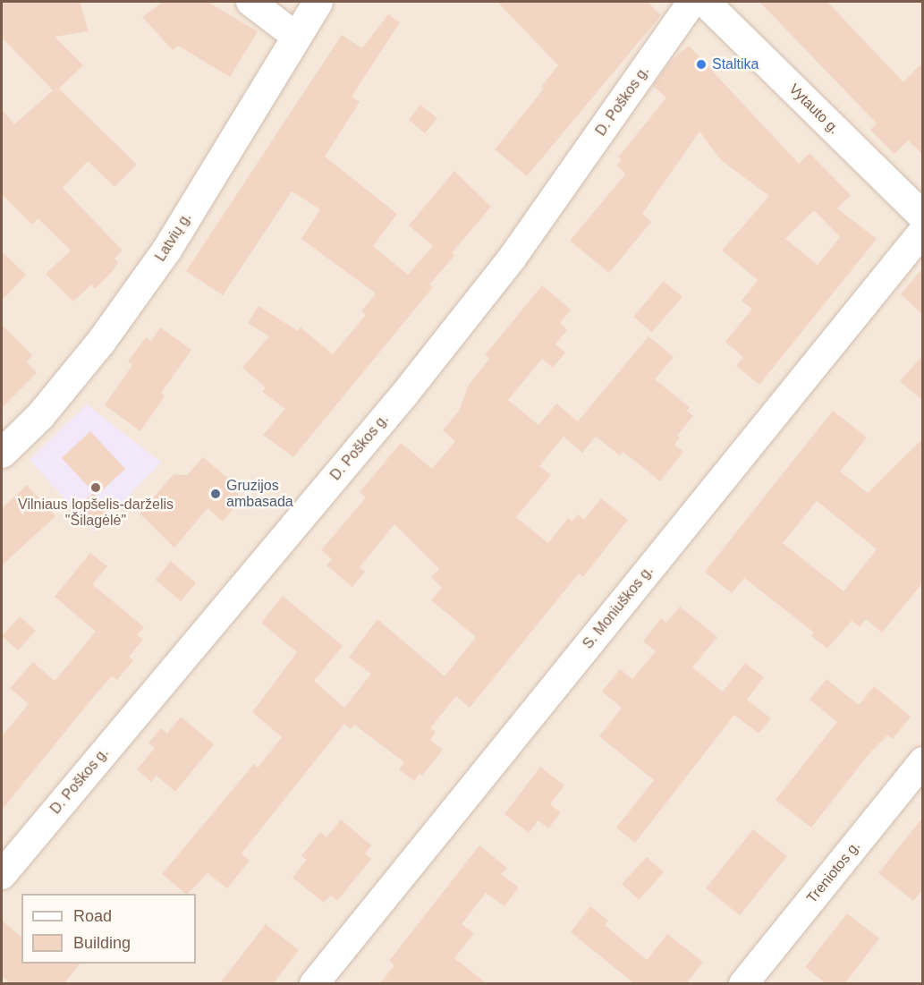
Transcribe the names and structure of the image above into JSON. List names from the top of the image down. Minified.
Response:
{"streets":{"street":["D. Poškos g.","Vytauto g.","Latvių g.","S. Moniuškos g.","Treniotos g."]},"places":["Staltika","Vilniaus lopšelis-darželis \"Šilagėlė\"","Gruzijos ambasada"],"legend":["Road","Building"]}
